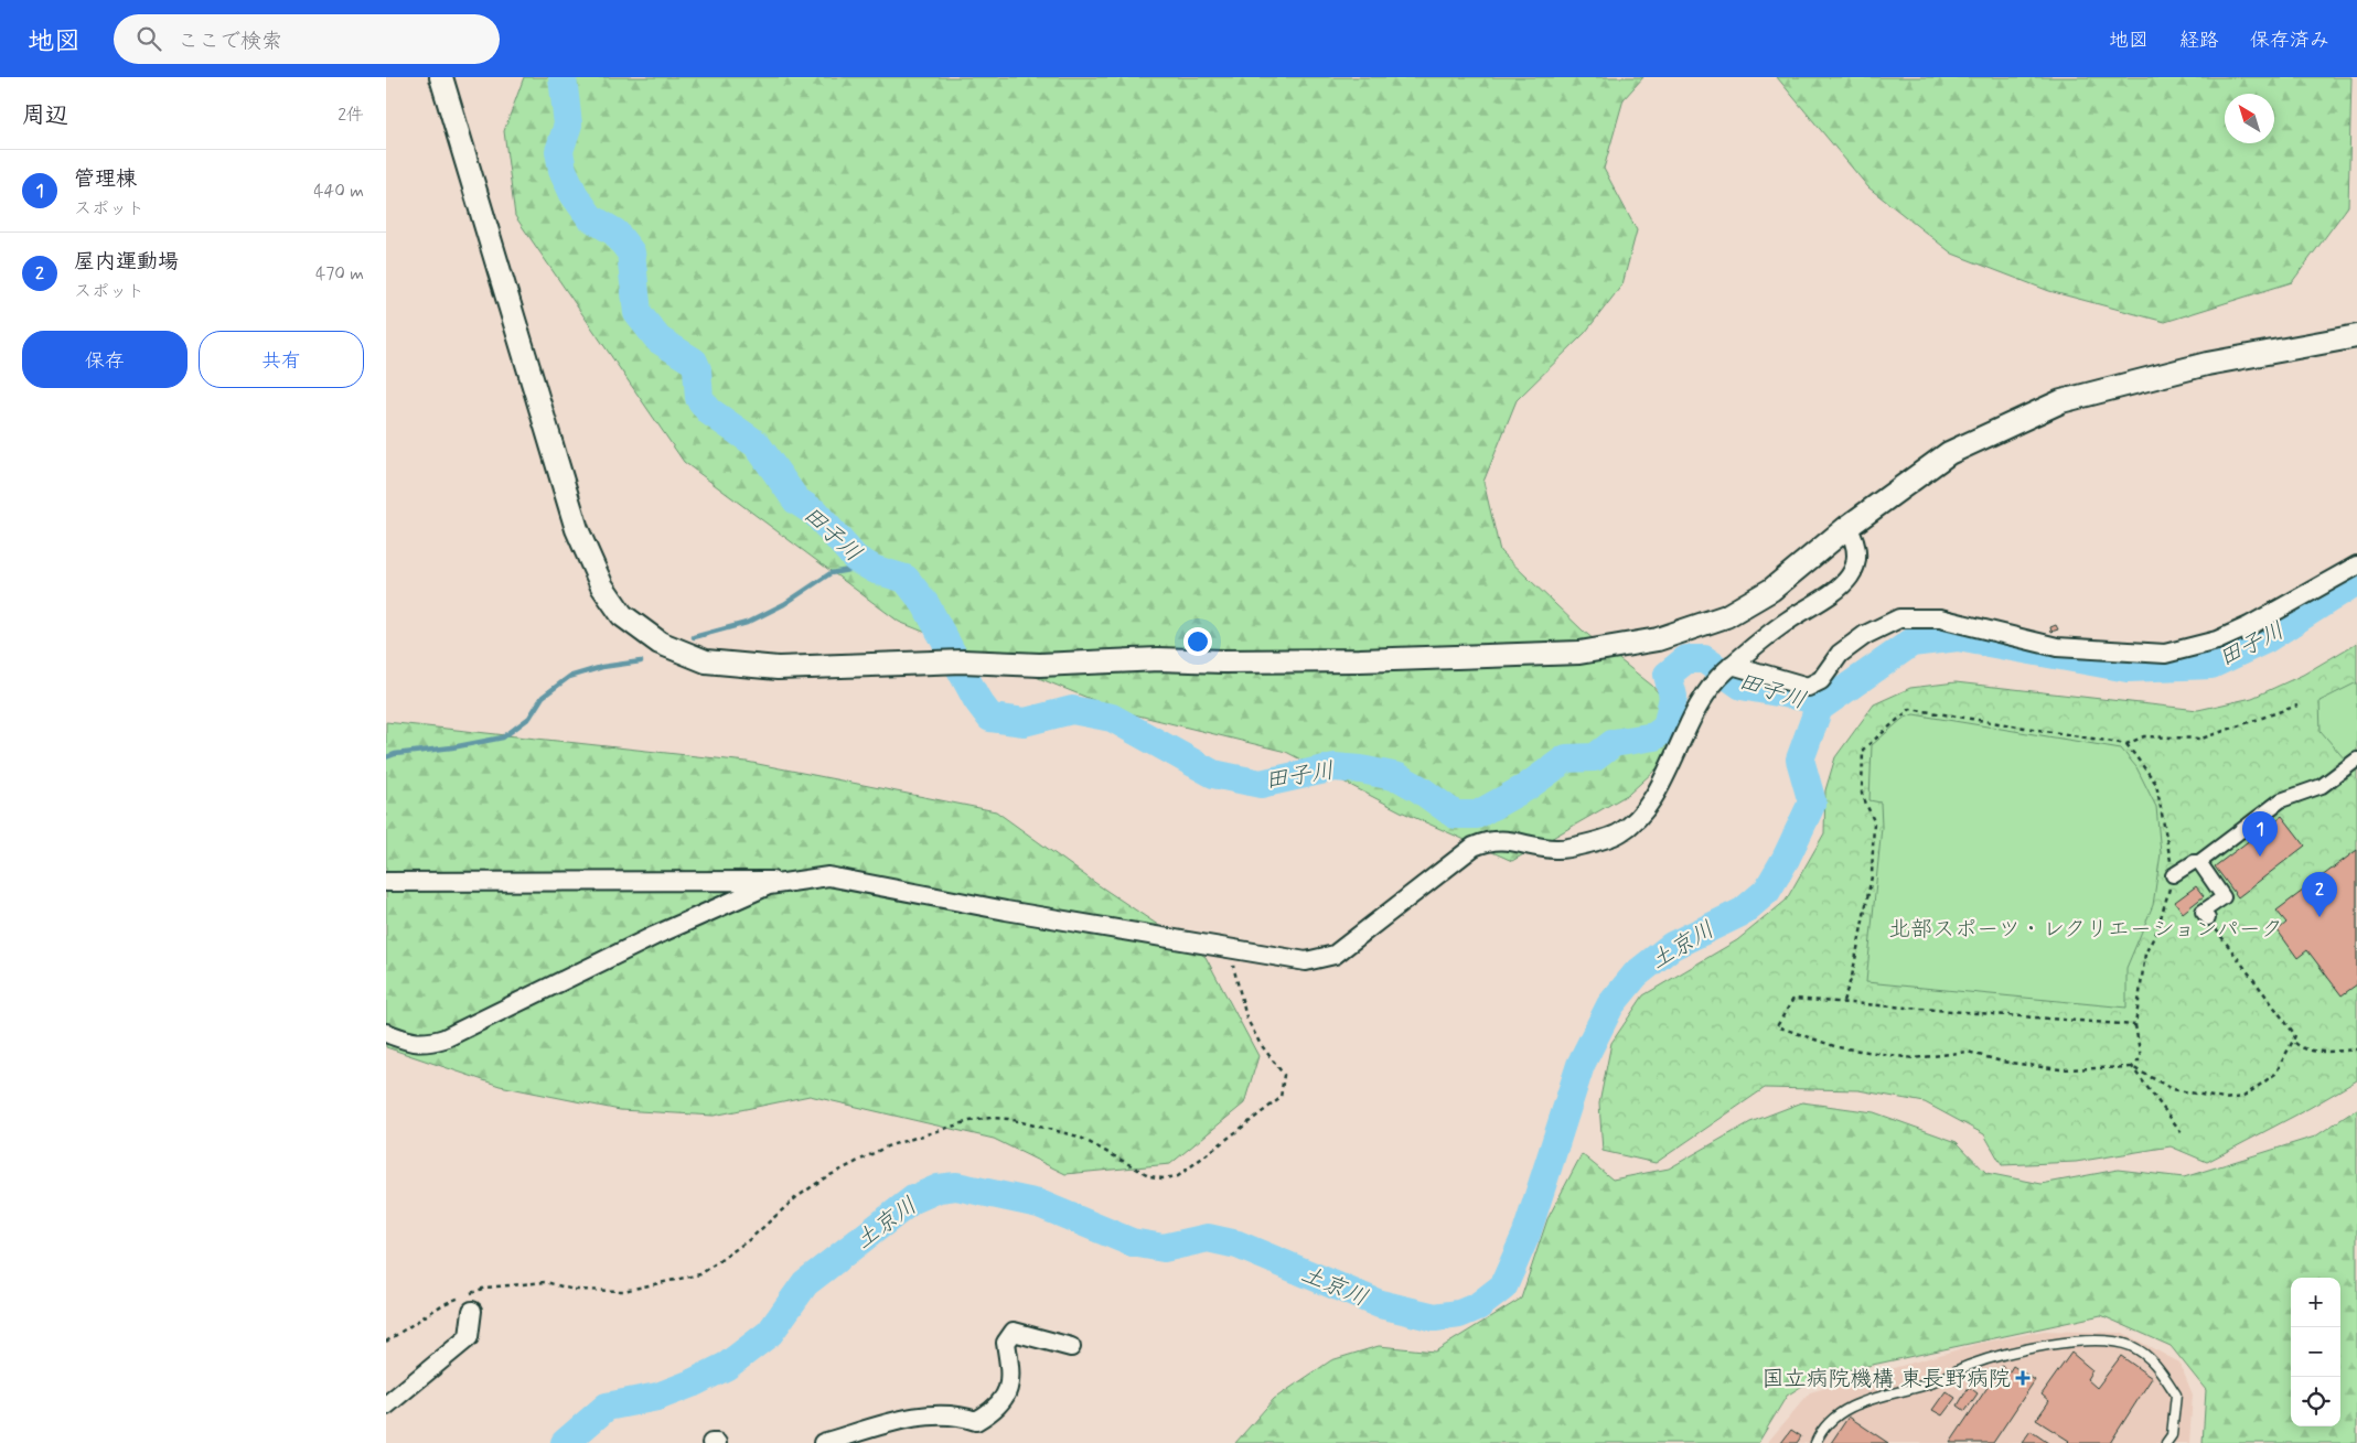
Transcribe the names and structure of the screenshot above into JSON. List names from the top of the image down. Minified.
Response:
{"water":["田子川","土京川"],"parks":["北部スポーツ・レクリエーションパーク"],"places":{"health":["国立病院機構 東長野病院"]},"north":"top left","page":{"header":"地図","search":"ここで検索","nav":["地図","経路","保存済み"],"heading":["周辺","2件"],"list":[{"mark":"1","name":"管理棟","note":"スポット","value":"440 m"},{"mark":"2","name":"屋内運動場","note":"スポット","value":"470 m"}],"buttons":["保存","共有"],"pins":["1","2"],"map_buttons":["+","−"]}}
